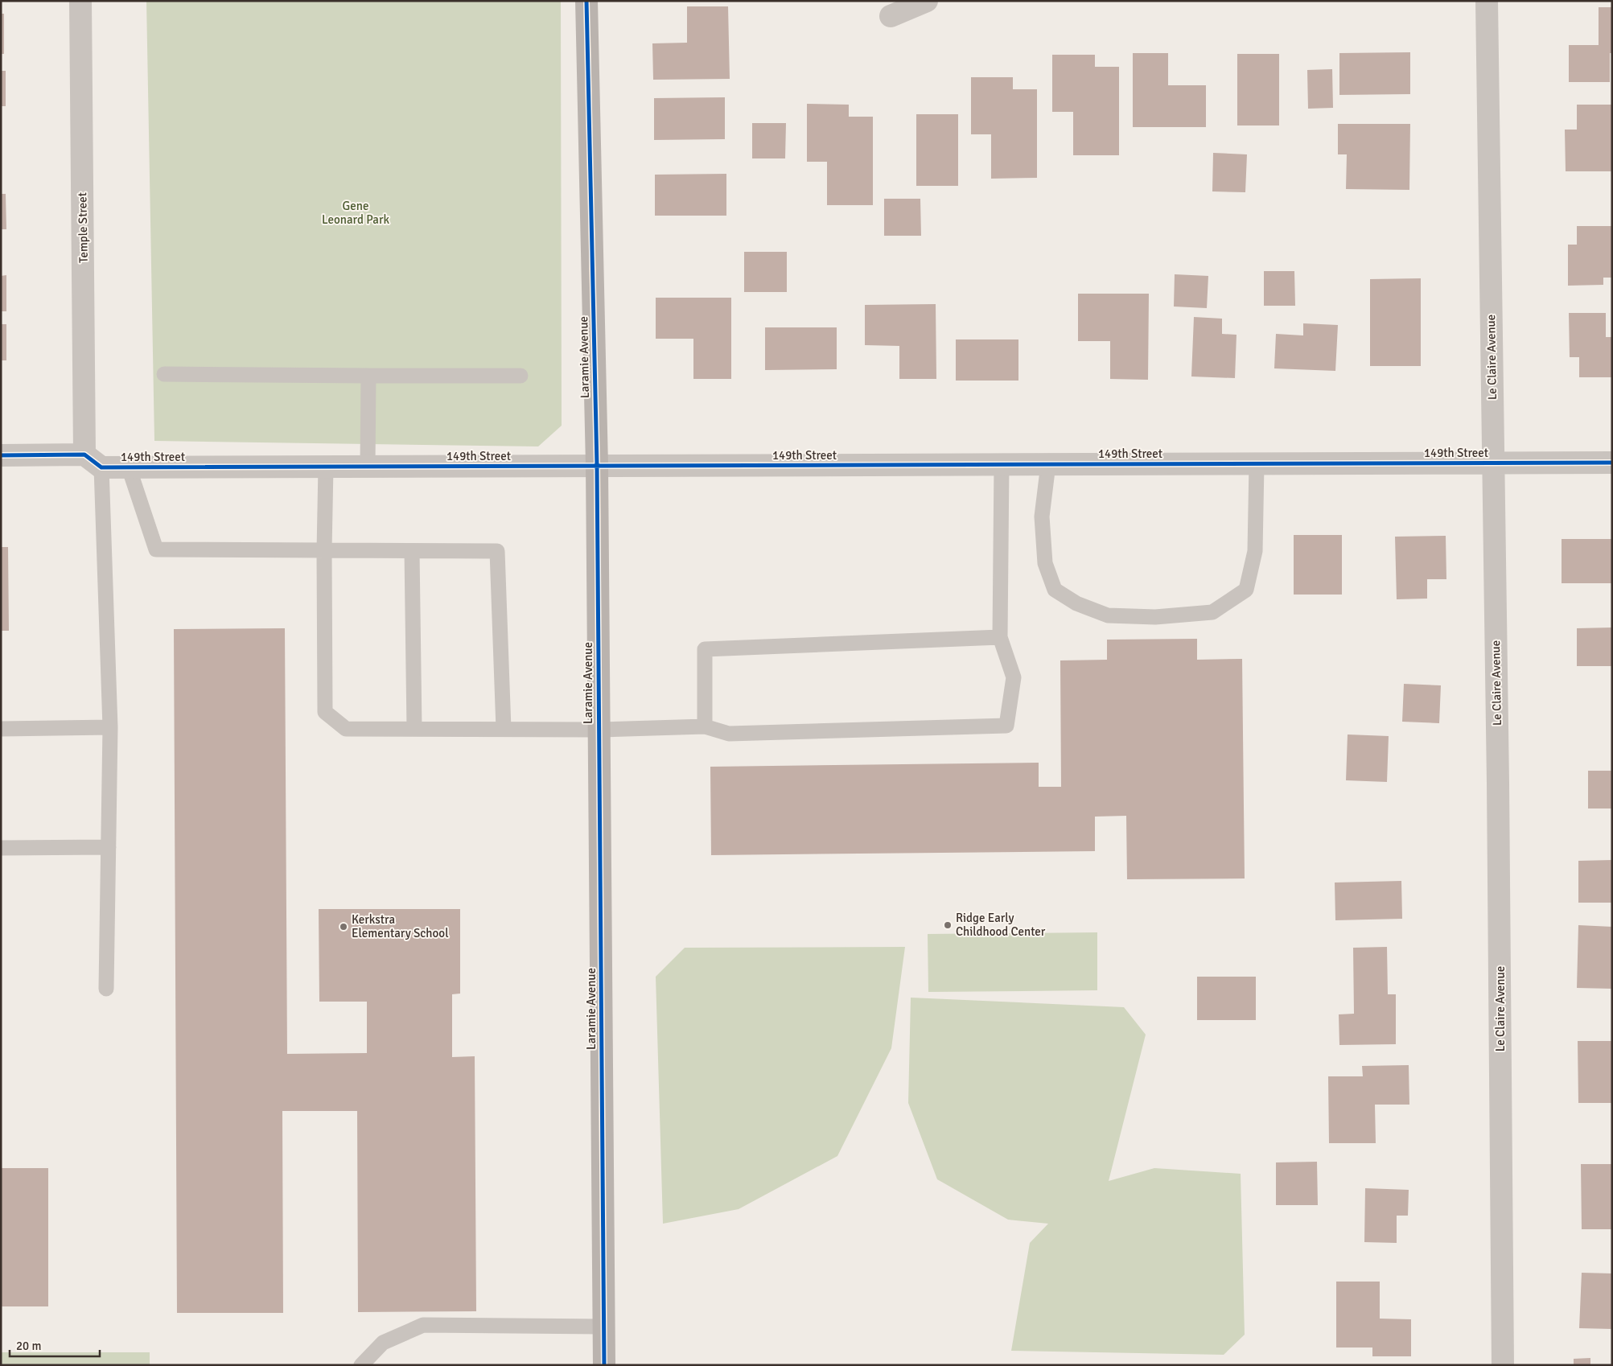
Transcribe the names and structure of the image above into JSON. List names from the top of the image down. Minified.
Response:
{"streets":{"street":["Temple Street","Laramie Avenue","Le Claire Avenue","149th Street"]},"crossings":[["Temple Street","149th Street"],["Laramie Avenue","149th Street"],["Le Claire Avenue","149th Street"]],"parks":["Gene Leonard Park"],"places":["Ridge Early Childhood Center","Kerkstra Elementary School"],"scale_bar":"20 m"}
